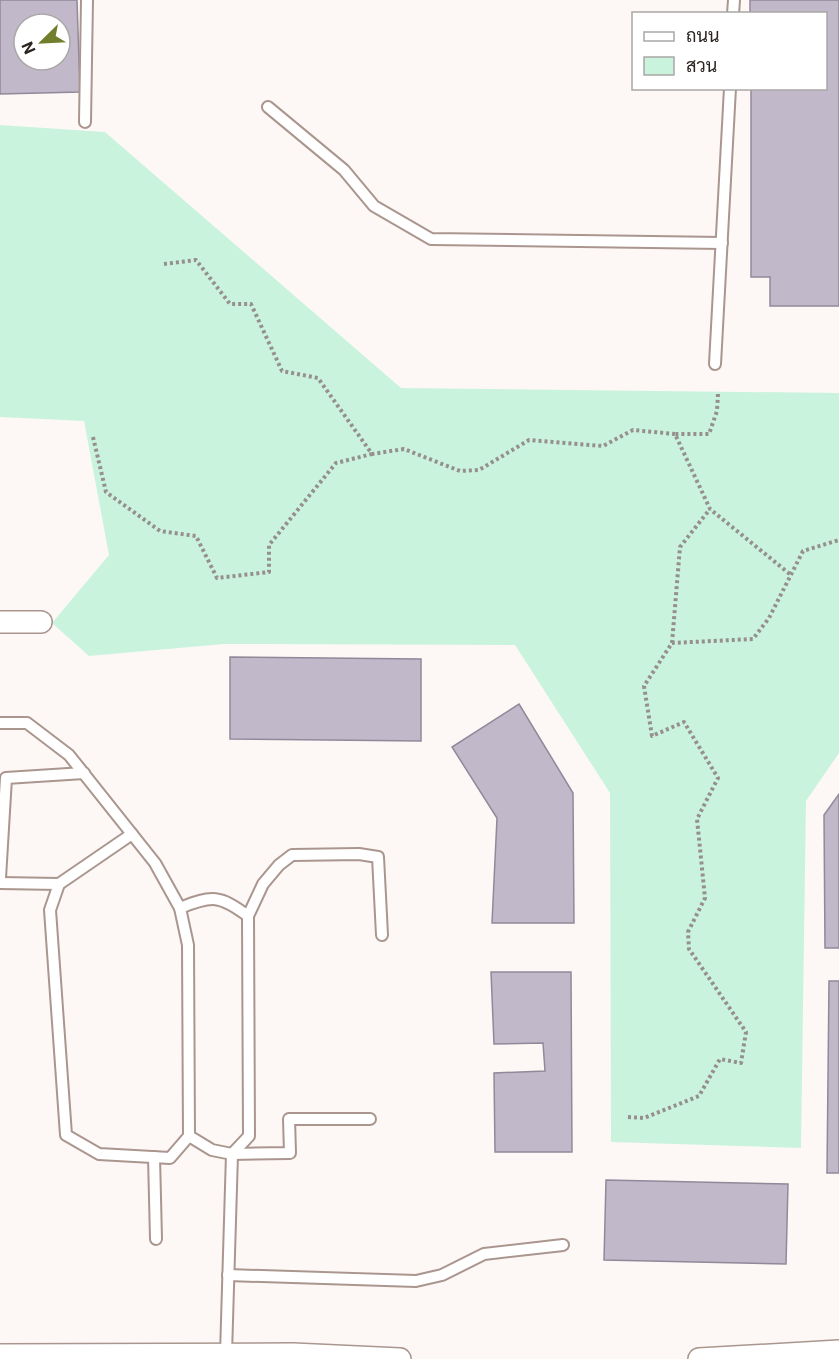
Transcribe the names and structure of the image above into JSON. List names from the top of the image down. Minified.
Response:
{"legend":["ถนน","สวน"],"north":"bottom left"}
